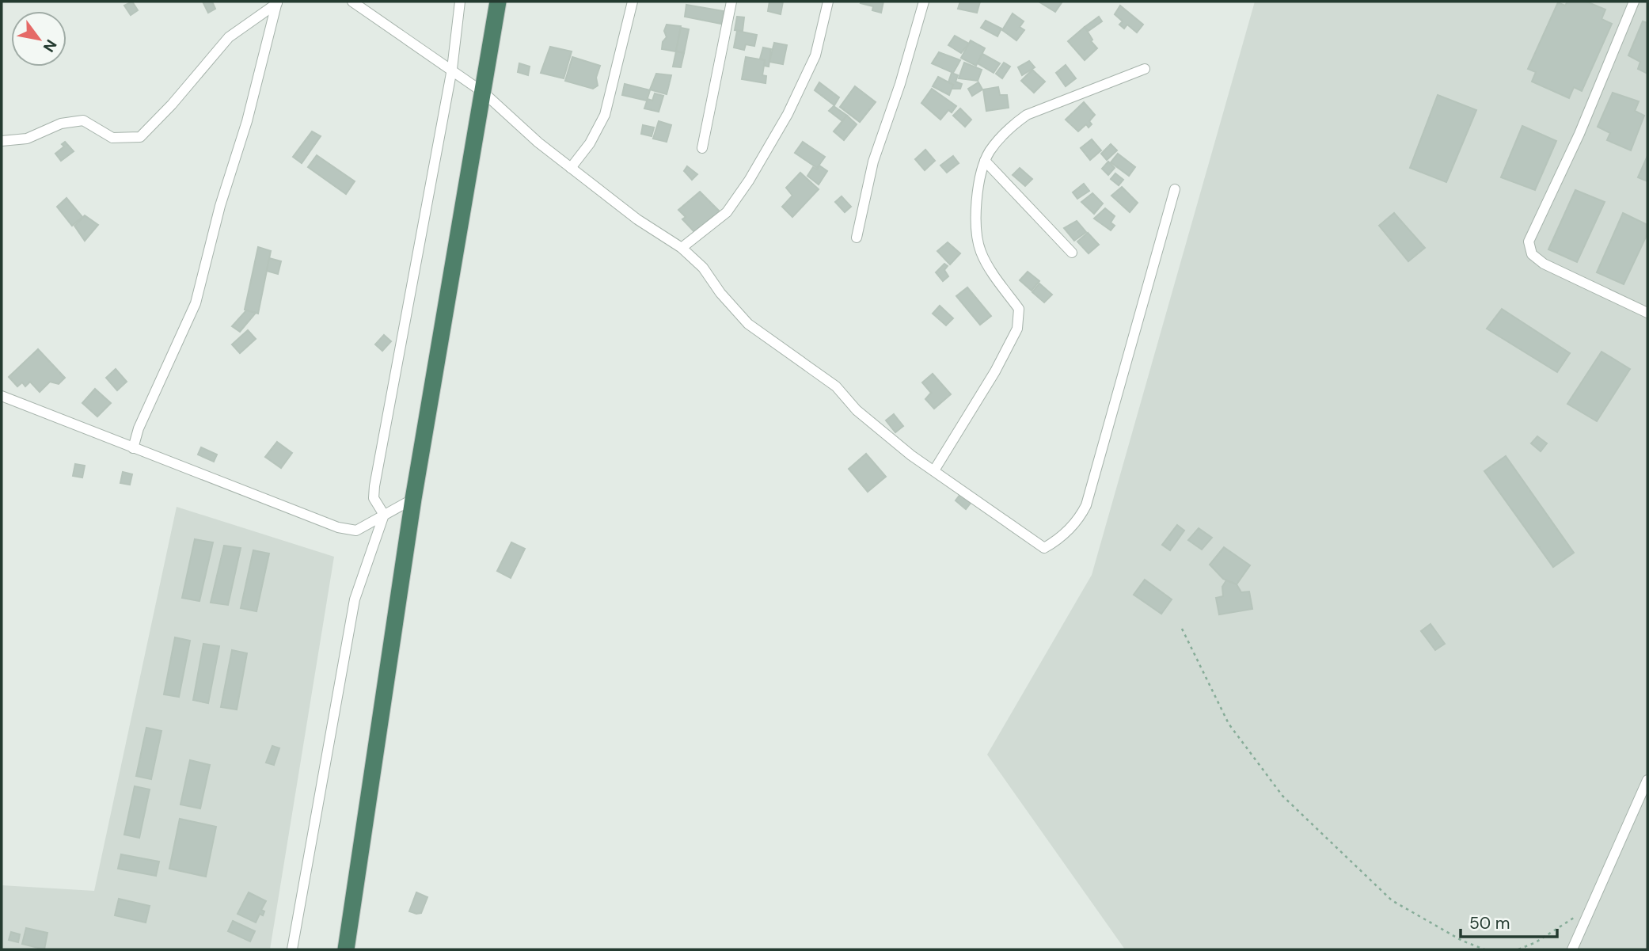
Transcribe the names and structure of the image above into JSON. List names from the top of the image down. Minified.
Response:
{"scale_bar":"50 m","north":"bottom right"}
